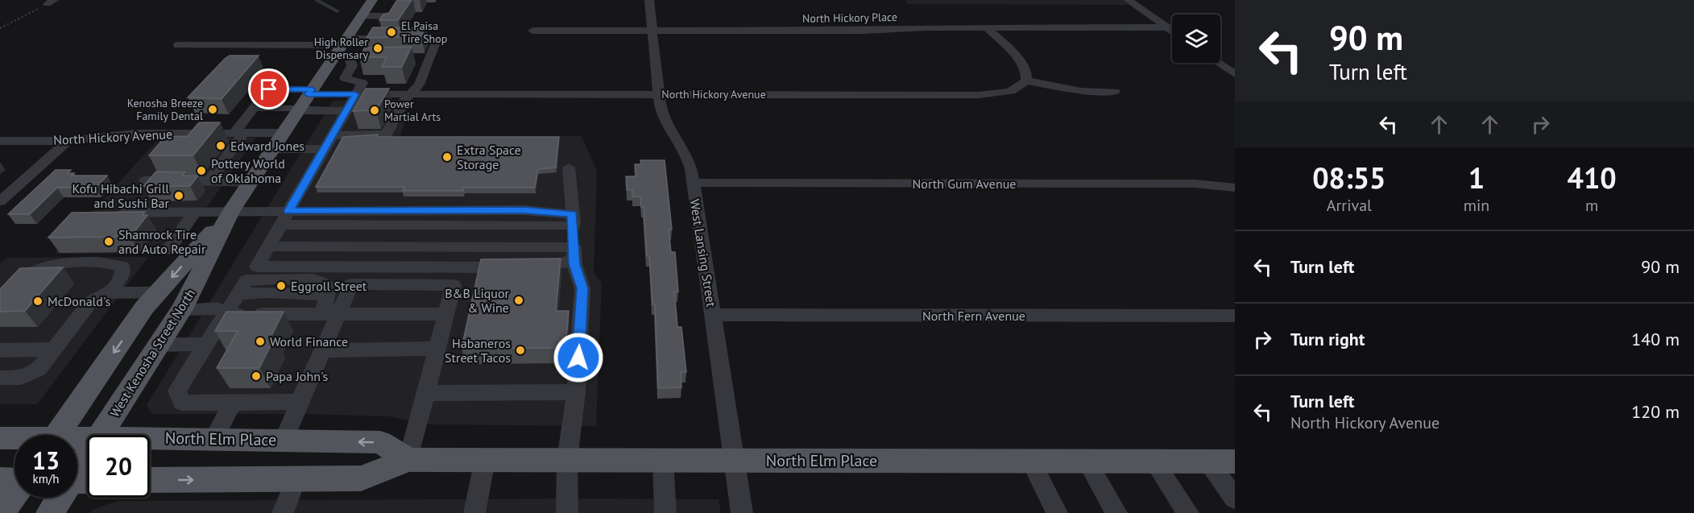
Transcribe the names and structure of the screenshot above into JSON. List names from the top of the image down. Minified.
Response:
{"streets":{"main road":["West Kenosha Street North","North Elm Place"],"street":["North Hickory Place","North Hickory Avenue","North Gum Avenue","West Lansing Street","North Fern Avenue"]},"crossings":[["North Hickory Place","West Lansing Street"],["North Hickory Avenue","West Lansing Street"],["North Hickory Avenue","West Kenosha Street North"],["North Gum Avenue","West Lansing Street"],["West Lansing Street","North Fern Avenue"],["West Lansing Street","North Elm Place"]],"places":["El Paisa Tire Shop","High Roller Dispensary","Kenosha Breeze Family Dental","Power Martial Arts","Edward Jones","Extra Space Storage","Pottery World of Oklahoma","Kofu Hibachi Grill and Sushi Bar","Shamrock Tire and Auto Repair","Eggroll Street","B&B Liquor & Wine","McDonald's","World Finance","Habaneros Street Tacos","Papa John's"],"page":{"turn":["90 m","Turn left"],"eta":["08:55","Arrival","1","min","410","m"],"list":[{"name":"Turn left","value":"90 m"},{"name":"Turn right","value":"140 m"},{"name":"Turn left","note":"North Hickory Avenue","value":"120 m"}],"speed":"13 km/h","limit":"20"}}
